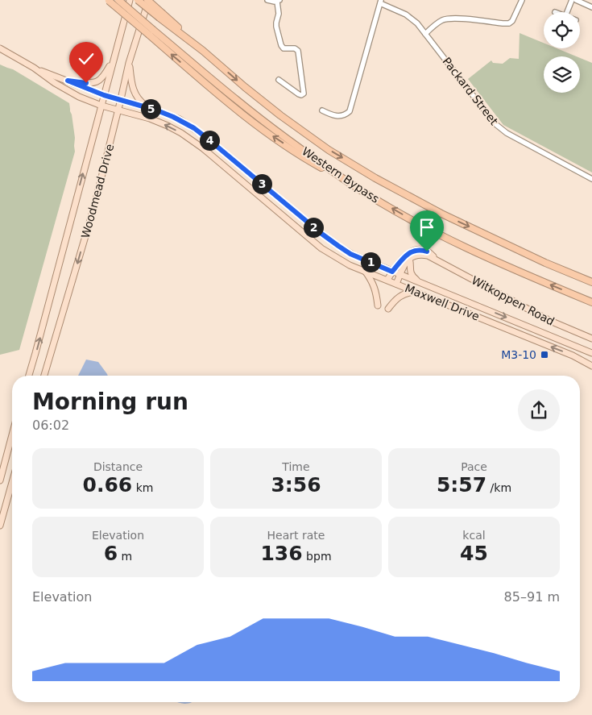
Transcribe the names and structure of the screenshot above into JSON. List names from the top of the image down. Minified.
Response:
{"streets":{"highway":["Western Bypass"],"main road":["Woodmead Drive","Witkoppen Road","Maxwell Drive"],"street":["Packard Street"]},"crossings":[["Woodmead Drive","Maxwell Drive"],["Witkoppen Road","Maxwell Drive"]],"places":{"transit":["M3-10"]},"page":{"pins":["5","4","3","2","1"],"heading":["Morning run","06:02"],"stats":[["Distance","0.66 km"],["Time","3:56"],["Pace","5:57 /km"],["Elevation","6 m"],["Heart rate","136 bpm"],["kcal","45"]],"chart":["Elevation","85–91 m"]}}
